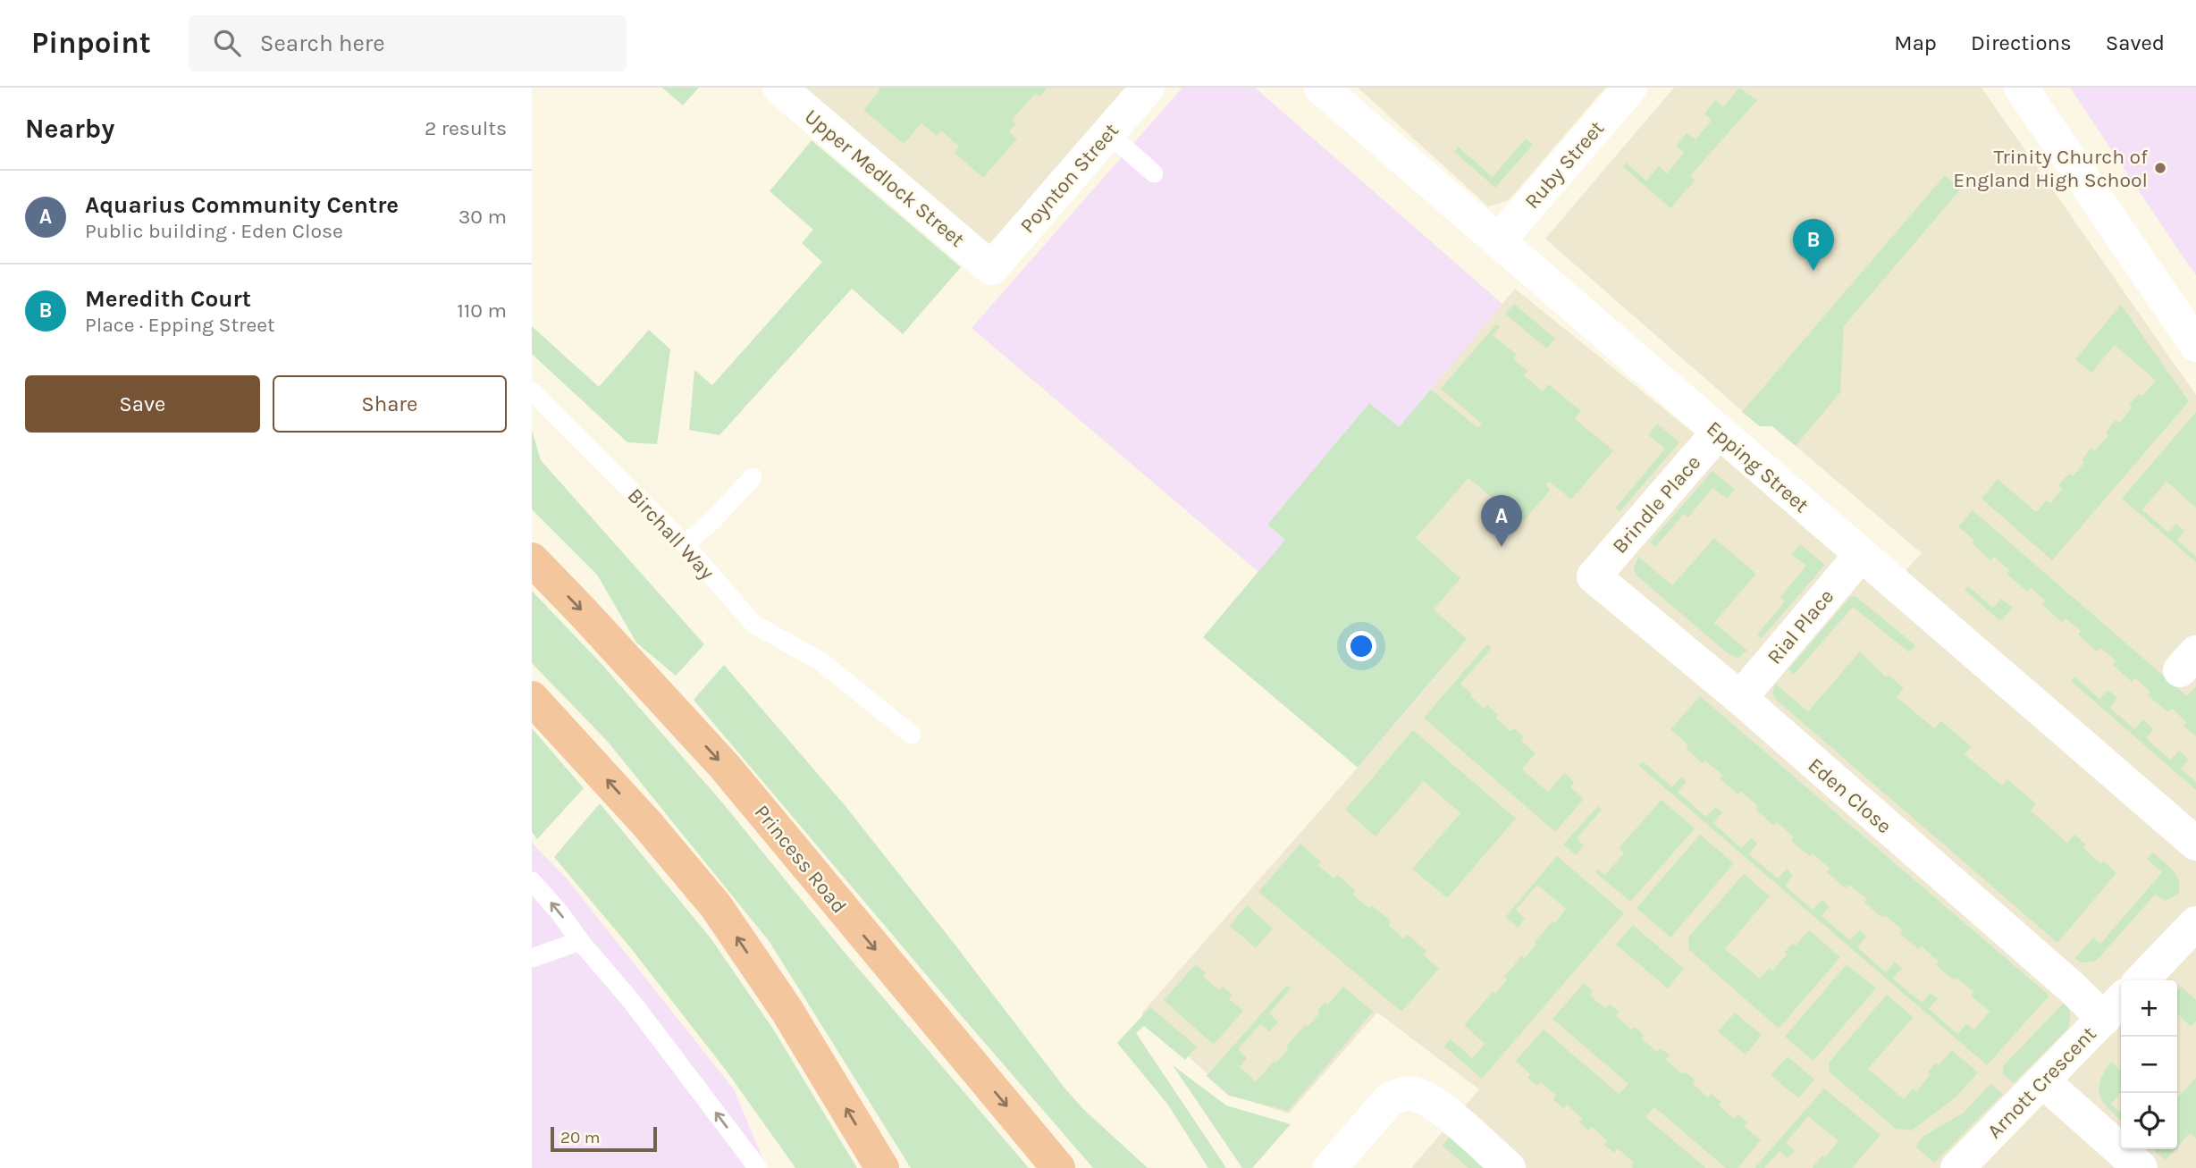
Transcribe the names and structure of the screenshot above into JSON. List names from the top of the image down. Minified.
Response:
{"streets":{"highway":["Princess Road"],"street":["Ruby Street","Upper Medlock Street","Poynton Street","Epping Street","Brindle Place","Rial Place","Eden Close","Arnott Crescent"],"lane":["Birchall Way"]},"crossings":[["Ruby Street","Epping Street"],["Upper Medlock Street","Poynton Street"],["Epping Street","Brindle Place"],["Epping Street","Rial Place"],["Brindle Place","Eden Close"],["Rial Place","Eden Close"],["Eden Close","Arnott Crescent"]],"places":["Trinity Church of England High School"],"scale_bar":"20 m","page":{"header":"Pinpoint","search":"Search here","nav":["Map","Directions","Saved"],"heading":["Nearby","2 results"],"list":[{"mark":"A","name":"Aquarius Community Centre","note":"Public building · Eden Close","value":"30 m"},{"mark":"B","name":"Meredith Court","note":"Place · Epping Street","value":"110 m"}],"pins":["B","A"],"buttons":["Save","Share"],"map_buttons":["+","−"],"scale":"20 m"}}
